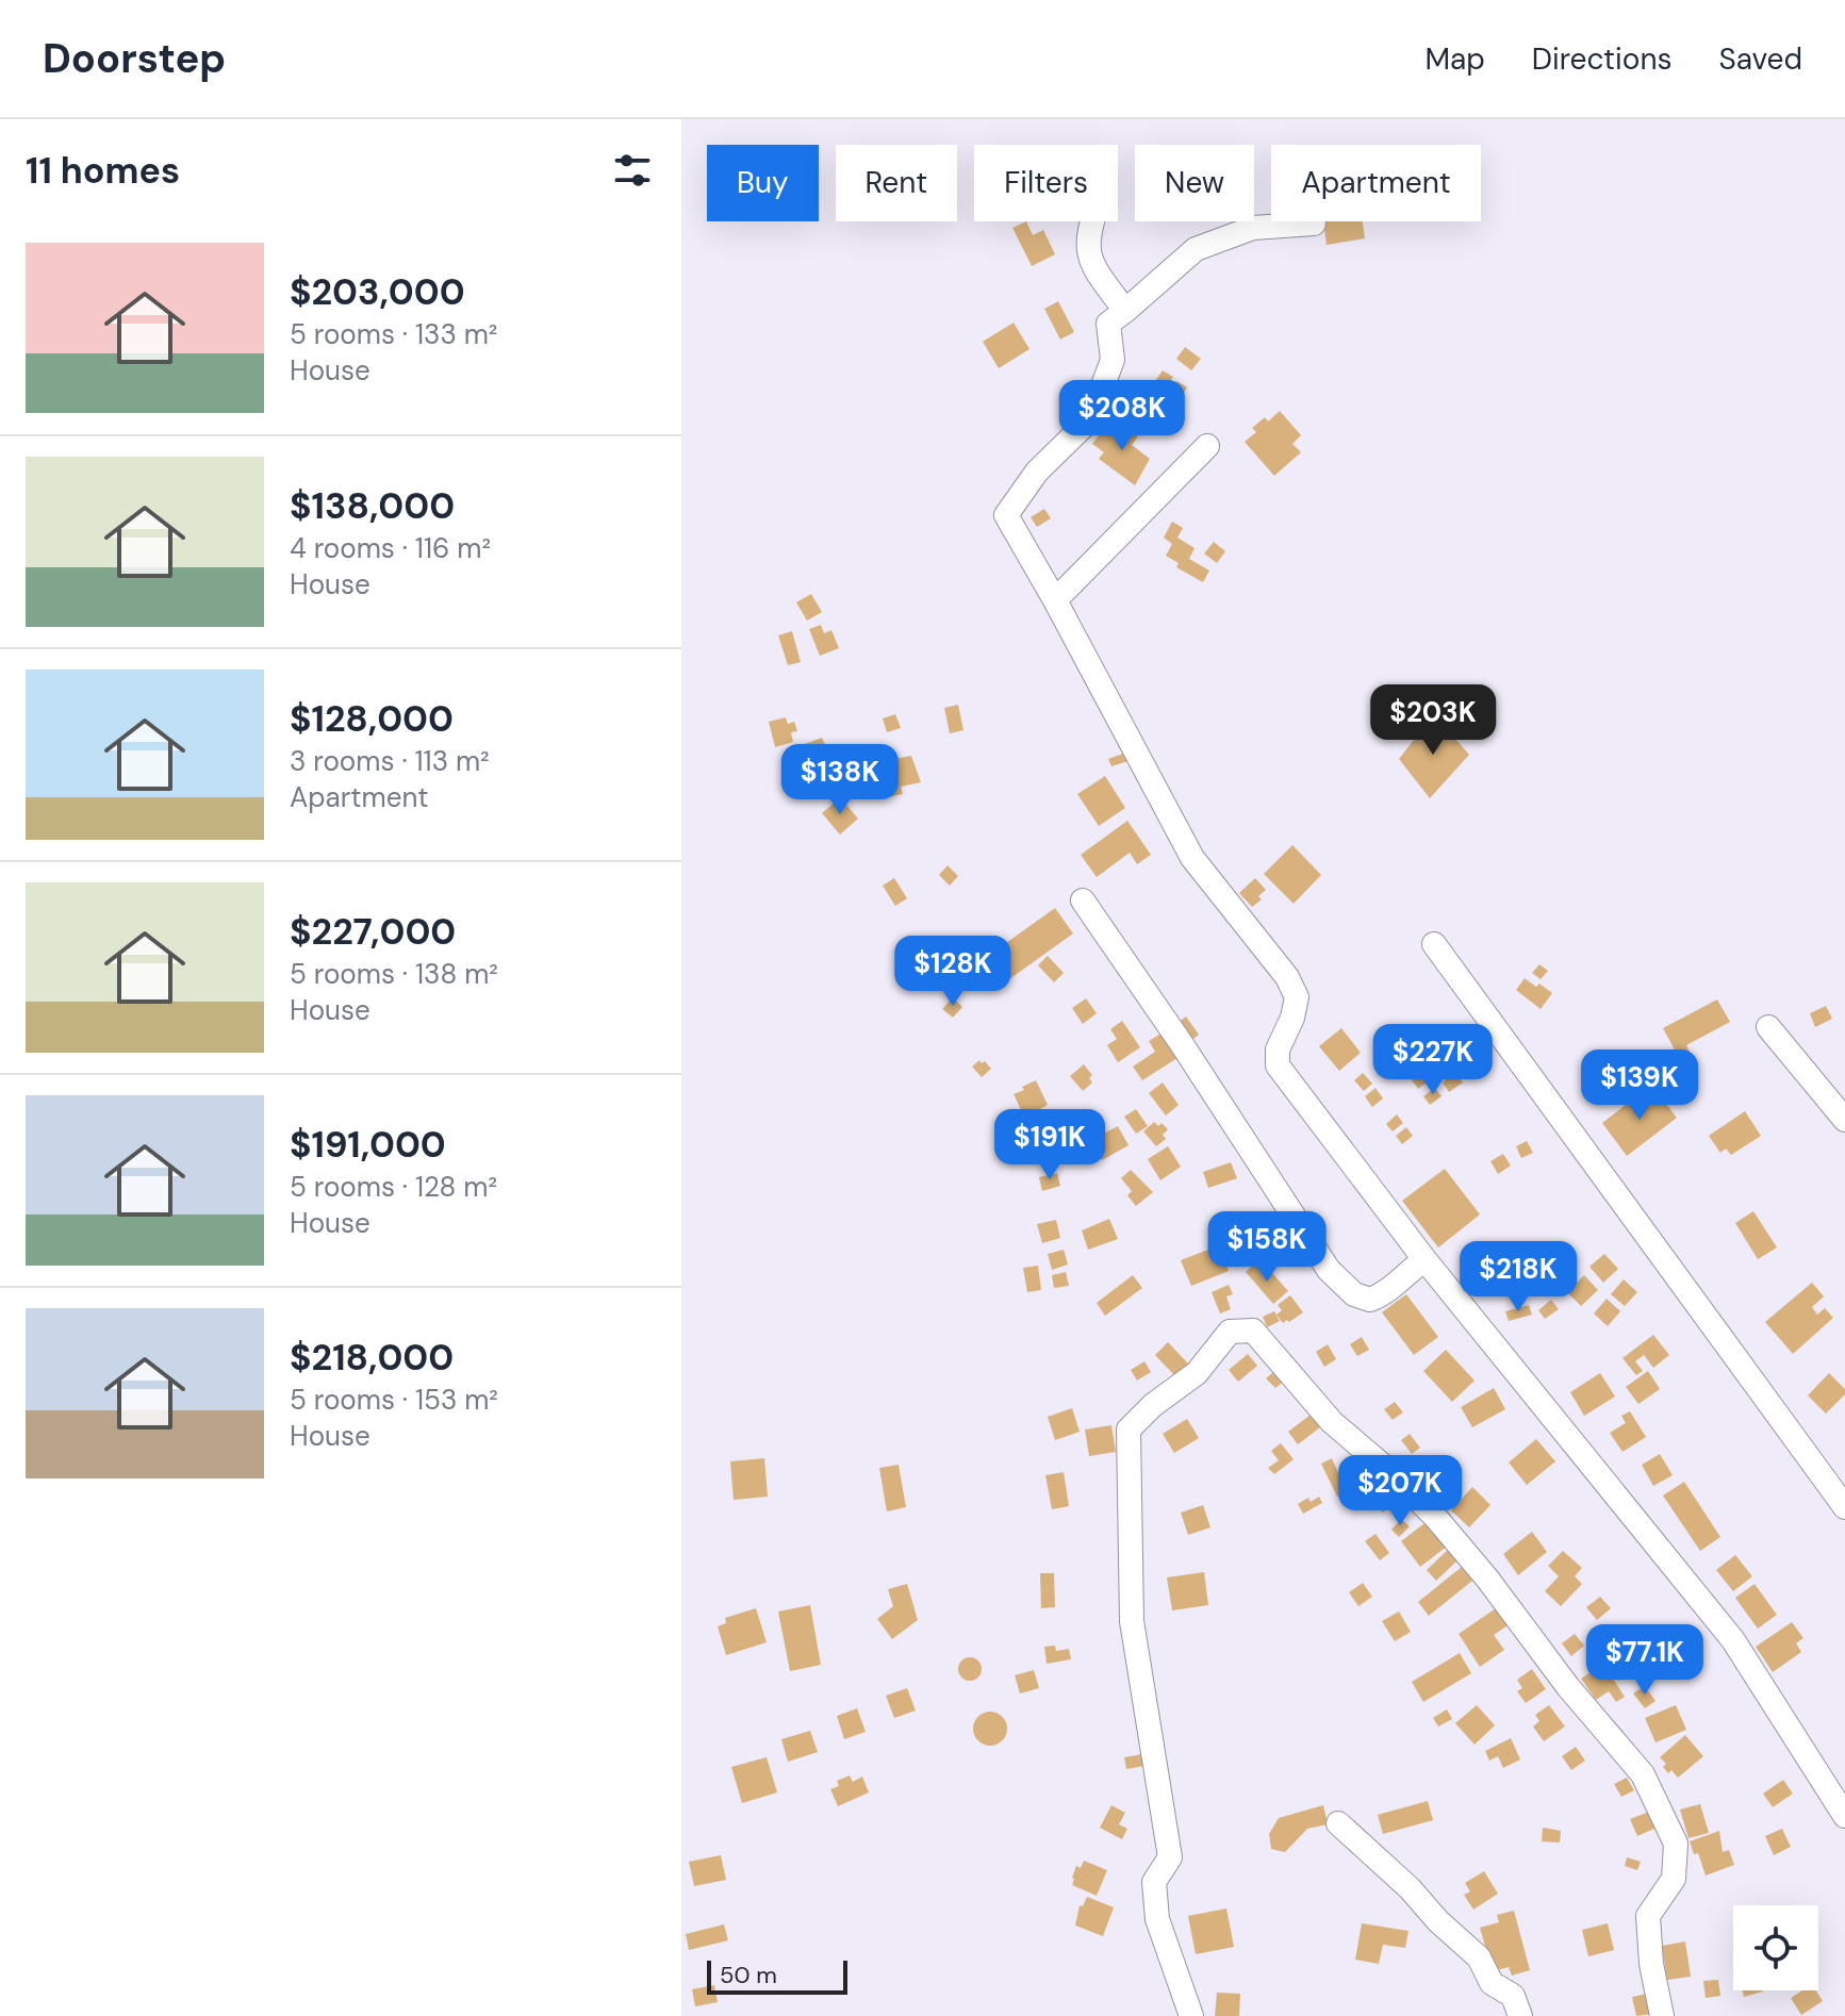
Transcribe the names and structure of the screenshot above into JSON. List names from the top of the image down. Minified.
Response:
{"scale_bar":"50 m","page":{"header":"Doorstep","nav":["Map","Directions","Saved"],"heading":"11 homes","chip":["Buy","Rent","Filters","New","Apartment"],"list":[{"name":"$203,000","note":"5 rooms · 133 m² · House"},{"name":"$138,000","note":"4 rooms · 116 m² · House"},{"name":"$128,000","note":"3 rooms · 113 m² · Apartment"},{"name":"$227,000","note":"5 rooms · 138 m² · House"},{"name":"$191,000","note":"5 rooms · 128 m² · House"},{"name":"$218,000","note":"5 rooms · 153 m² · House"}],"price":["$208K","$203K","$138K","$128K","$227K","$139K","$191K","$158K","$218K","$207K","$77.1K"],"scale":"50 m"}}
